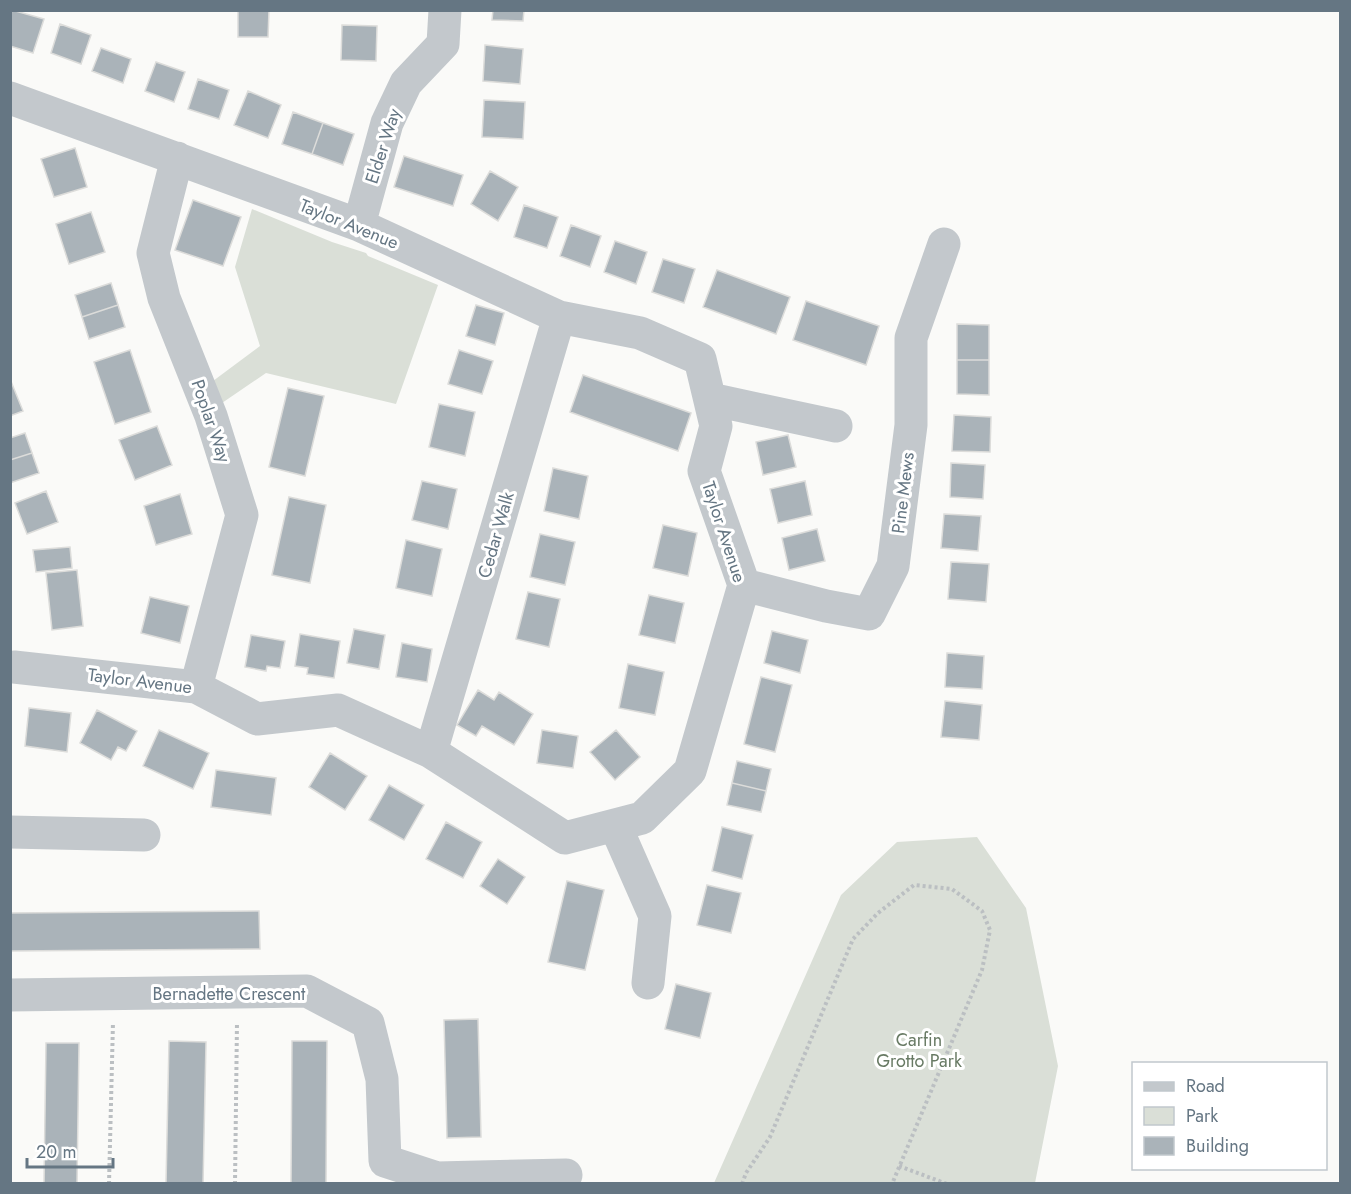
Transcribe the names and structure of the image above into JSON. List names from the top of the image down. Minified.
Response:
{"streets":{"street":["Elder Way","Taylor Avenue","Poplar Way","Pine Mews","Cedar Walk","Bernadette Crescent"]},"crossings":[["Elder Way","Taylor Avenue"],["Taylor Avenue","Poplar Way"],["Taylor Avenue","Pine Mews"],["Taylor Avenue","Cedar Walk"]],"parks":["Carfin Grotto Park"],"legend":["Road","Park","Building"],"scale_bar":"20 m"}
